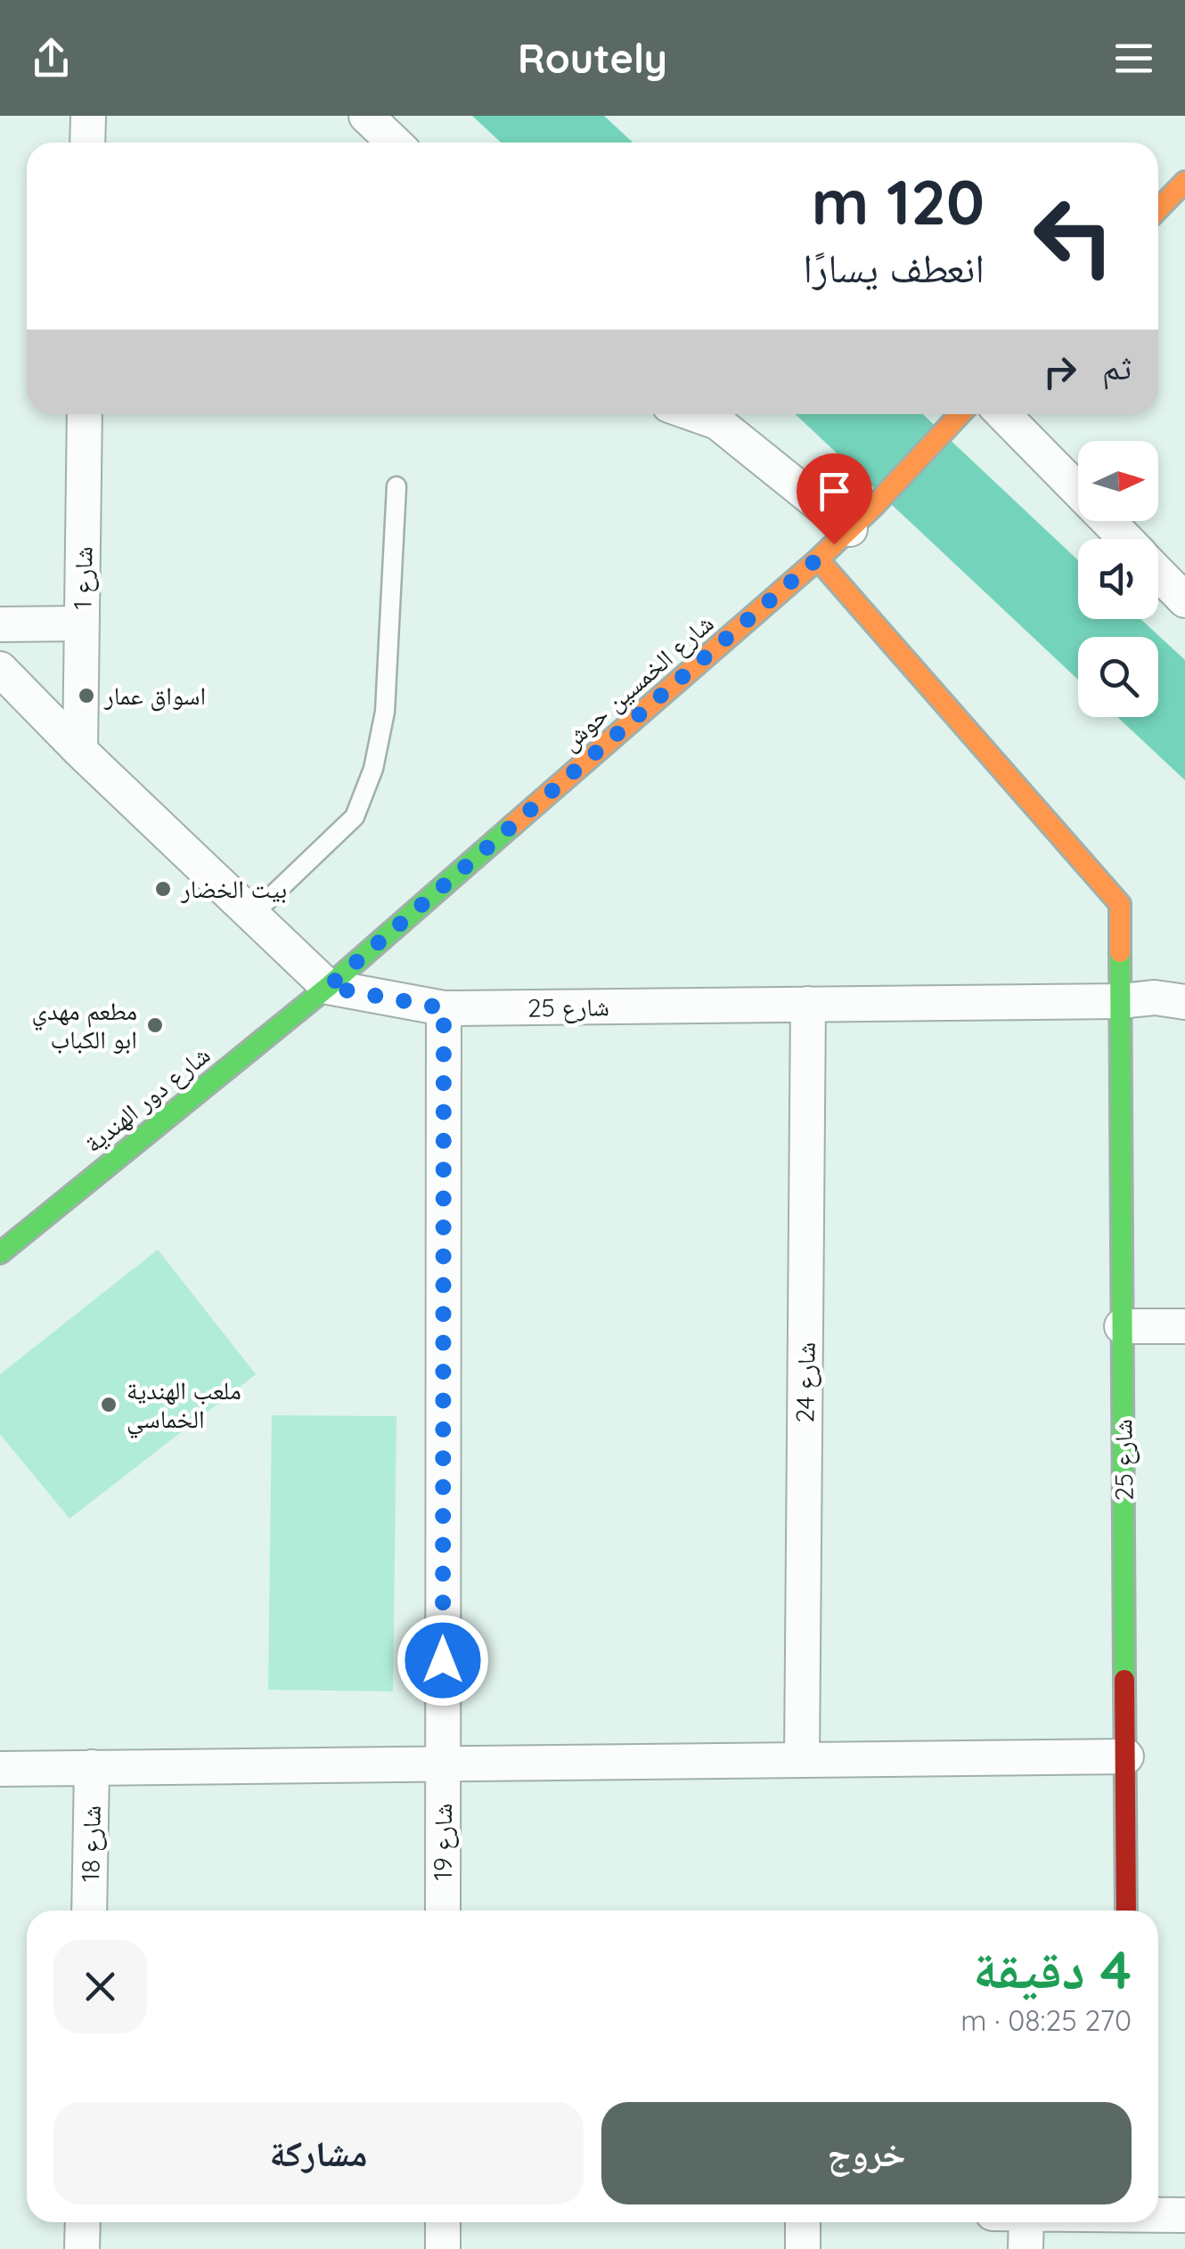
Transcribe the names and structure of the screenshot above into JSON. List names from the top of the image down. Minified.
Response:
{"streets":{"street":["شارع 1","شارع الخمسين حوش","شارع 25","شارع دور الهندية","شارع 24","شارع 19","شارع 18"]},"crossings":[["شارع الخمسين حوش","شارع 25"],["شارع الخمسين حوش","شارع دور الهندية"],["شارع 25","شارع دور الهندية"],["شارع 25","شارع 24"],["شارع 25","شارع 19"]],"places":["اسواق عمار","بيت الخضار","مطعم مهدي ابو الكباب","ملعب الهندية الخماسي"],"north":"right","page":{"header":"Routely","turn":["120 m","انعطف يسارًا"],"then":"ثم","heading":["4 دقيقة","270 m · 08:25"],"buttons":["خروج","مشاركة"]}}
